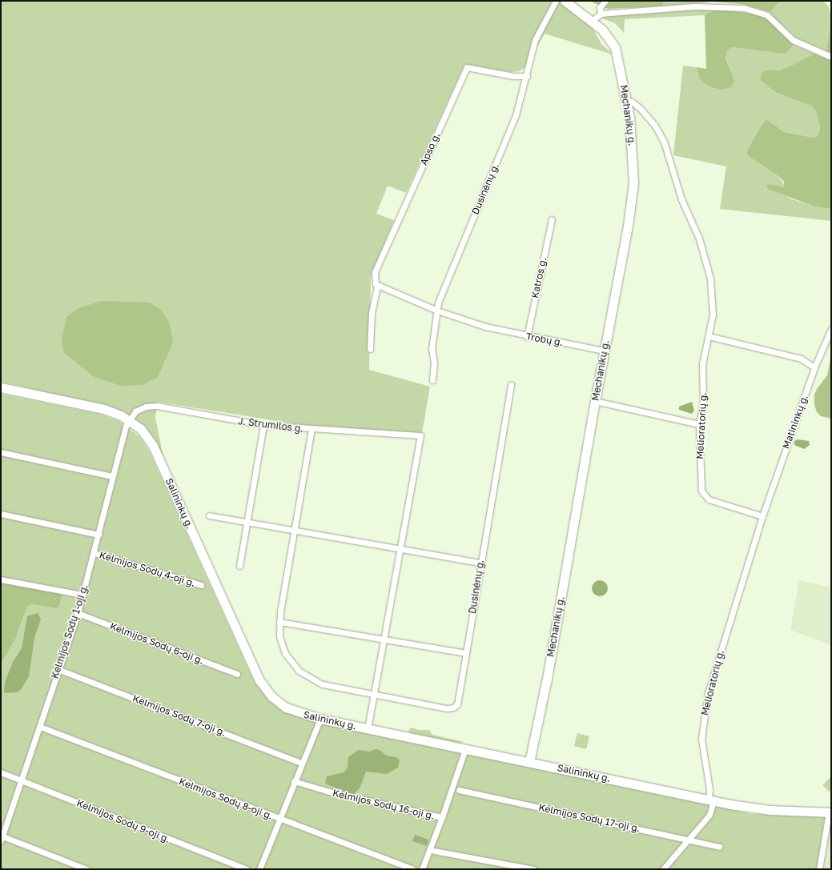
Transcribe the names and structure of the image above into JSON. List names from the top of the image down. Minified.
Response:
{"streets":{"main road":["Mechanikų g.","Salininkų g."],"street":["Apso g.","Dusinėnų g.","Katros g.","Trobų g.","Matininkų g.","J. Strumilos g.","Melioratorių g.","Kelmijos Sodų 4-oji g.","Kelmijos Sodų 1-oji g.","Kelmijos Sodų 6-oji g.","Kelmijos Sodų 7-oji g.","Kelmijos Sodų 8-oji g.","Kelmijos Sodų 16-oji g.","Kelmijos Sodų 17-oji g.","Kelmijos Sodų 9-oji g."]},"crossings":[["Mechanikų g.","Trobų g."],["Mechanikų g.","Melioratorių g."],["Mechanikų g.","Salininkų g."],["Apso g.","Dusinėnų g."],["Dusinėnų g.","Trobų g."],["Dusinėnų g.","J. Strumilos g."],["Katros g.","Trobų g."],["Matininkų g.","Melioratorių g."],["J. Strumilos g.","Salininkų g."],["J. Strumilos g.","Kelmijos Sodų 1-oji g."],["Melioratorių g.","Salininkų g."],["Melioratorių g.","Kelmijos Sodų 17-oji g."],["Salininkų g.","Kelmijos Sodų 1-oji g."],["Salininkų g.","Kelmijos Sodų 16-oji g."],["Kelmijos Sodų 4-oji g.","Kelmijos Sodų 1-oji g."],["Kelmijos Sodų 1-oji g.","Kelmijos Sodų 6-oji g."],["Kelmijos Sodų 1-oji g.","Kelmijos Sodų 7-oji g."],["Kelmijos Sodų 1-oji g.","Kelmijos Sodų 8-oji g."],["Kelmijos Sodų 1-oji g.","Kelmijos Sodų 9-oji g."]]}
